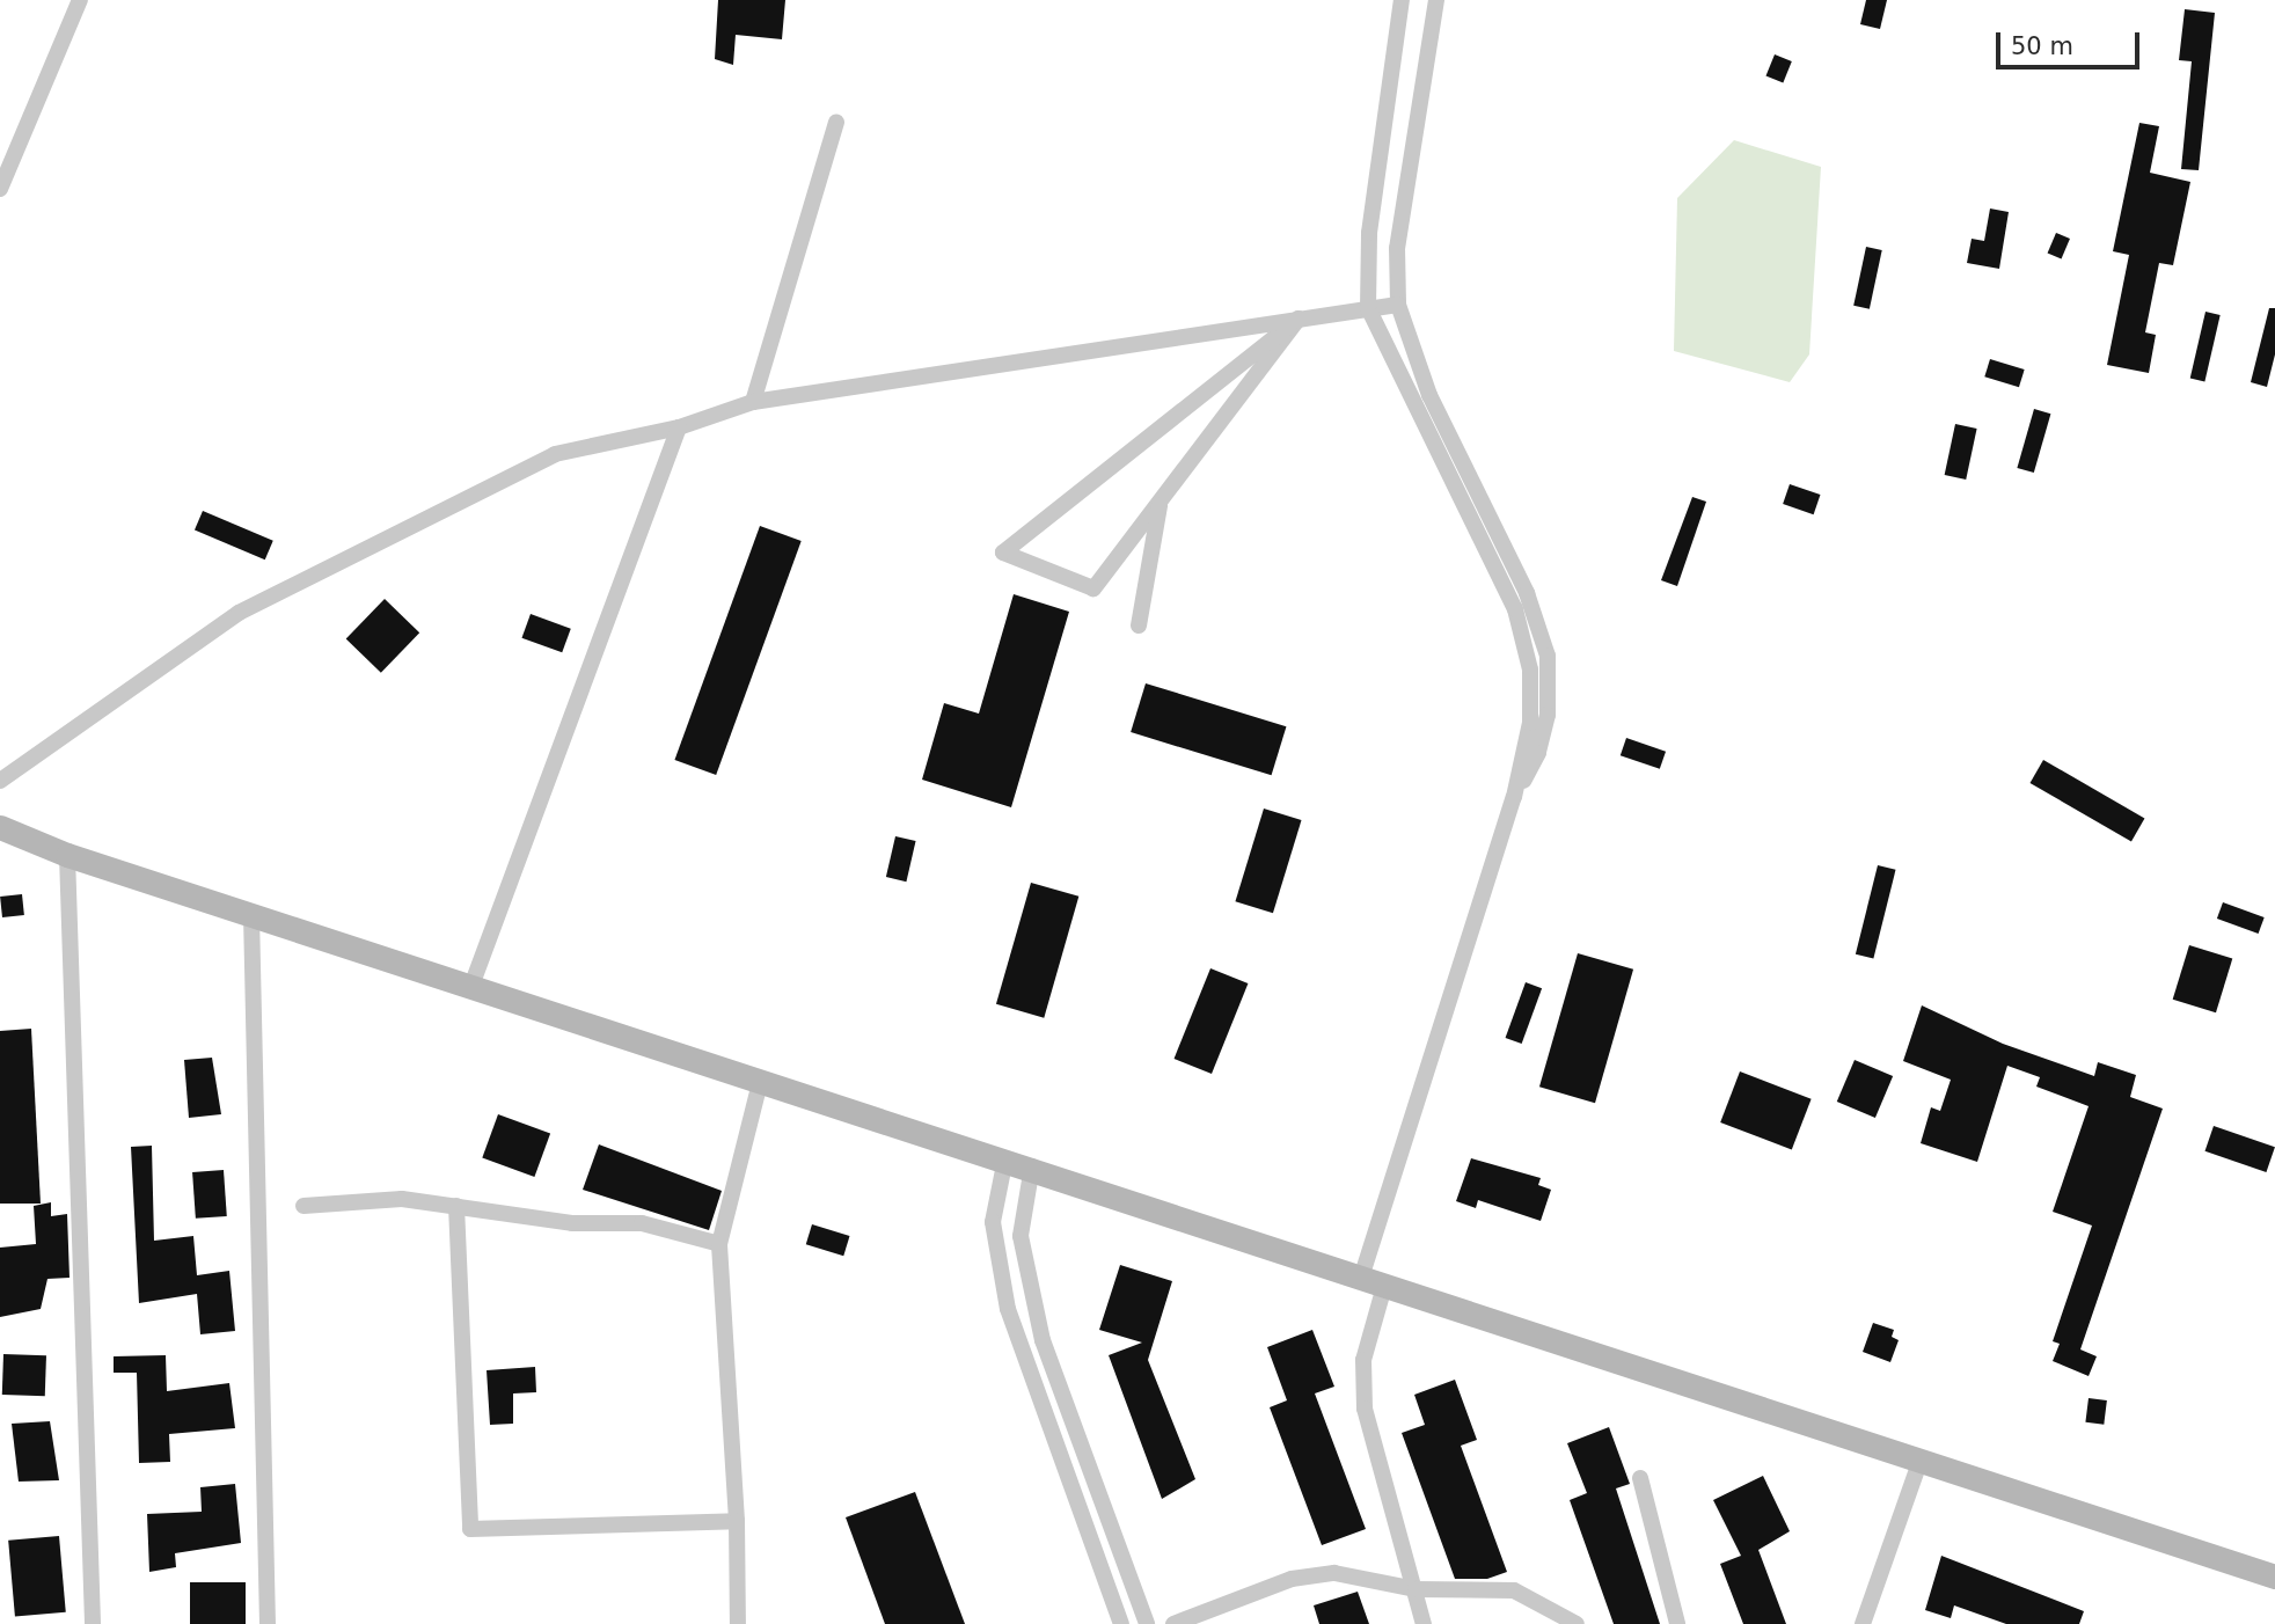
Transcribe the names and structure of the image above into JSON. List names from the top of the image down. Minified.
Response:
{"scale_bar":"50 m"}
